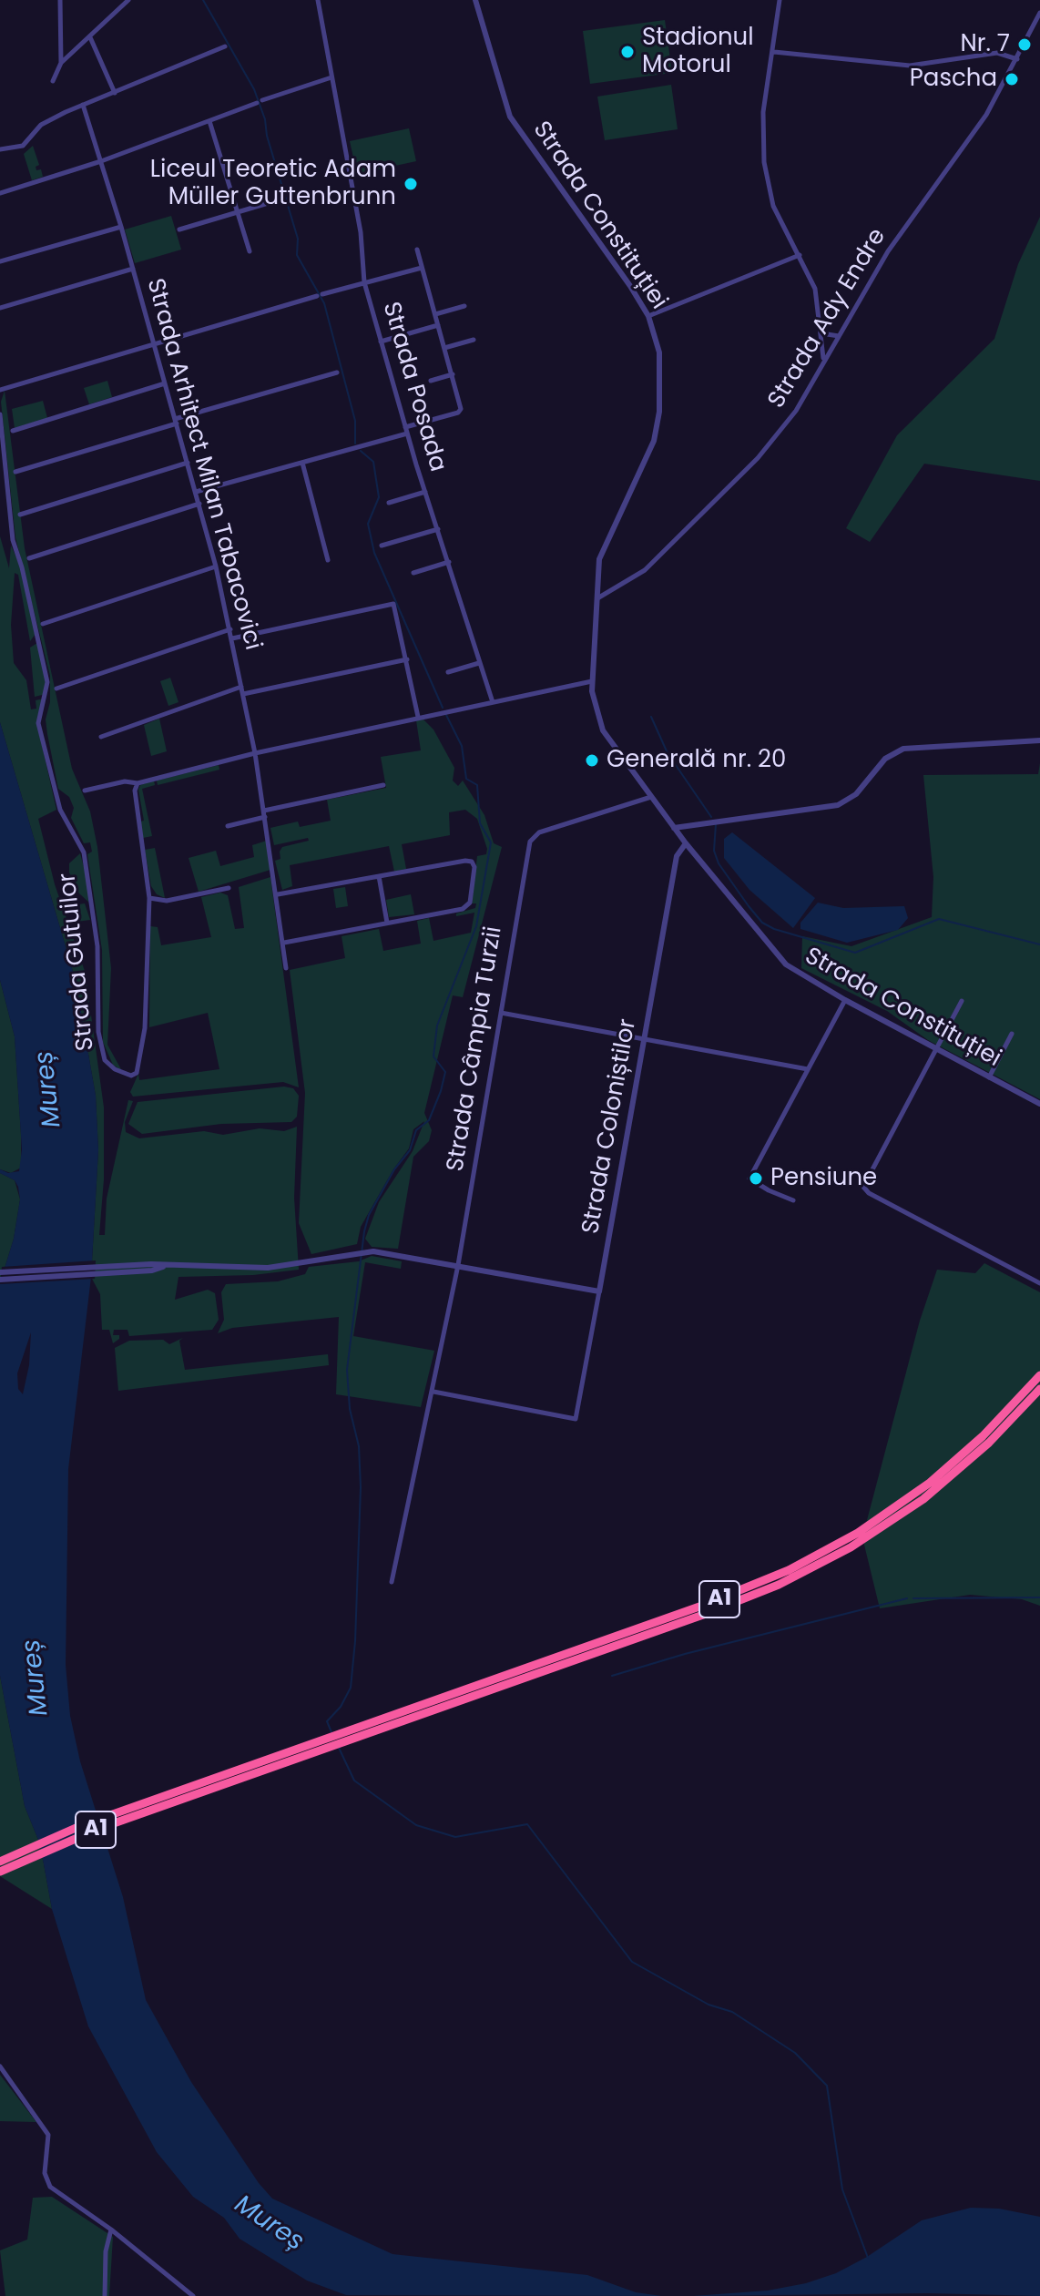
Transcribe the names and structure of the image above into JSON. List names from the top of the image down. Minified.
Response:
{"streets":{"highway":["A1"],"street":["Strada Constituției","Strada Ady Endre","Strada Posada","Strada Arhitect Milan Tabacovici","Strada Gutuilor","Strada Câmpia Turzii","Strada Coloniștilor"]},"crossings":[["Strada Constituției","Strada Ady Endre"],["Strada Constituției","Strada Câmpia Turzii"],["Strada Constituției","Strada Coloniștilor"],["Strada Câmpia Turzii","Strada Coloniștilor"]],"water":["Mureș"],"places":["Nr. 7","Stadionul Motorul","Pascha","Liceul Teoretic Adam Müller Guttenbrunn","Generală nr. 20","Pensiune"]}
